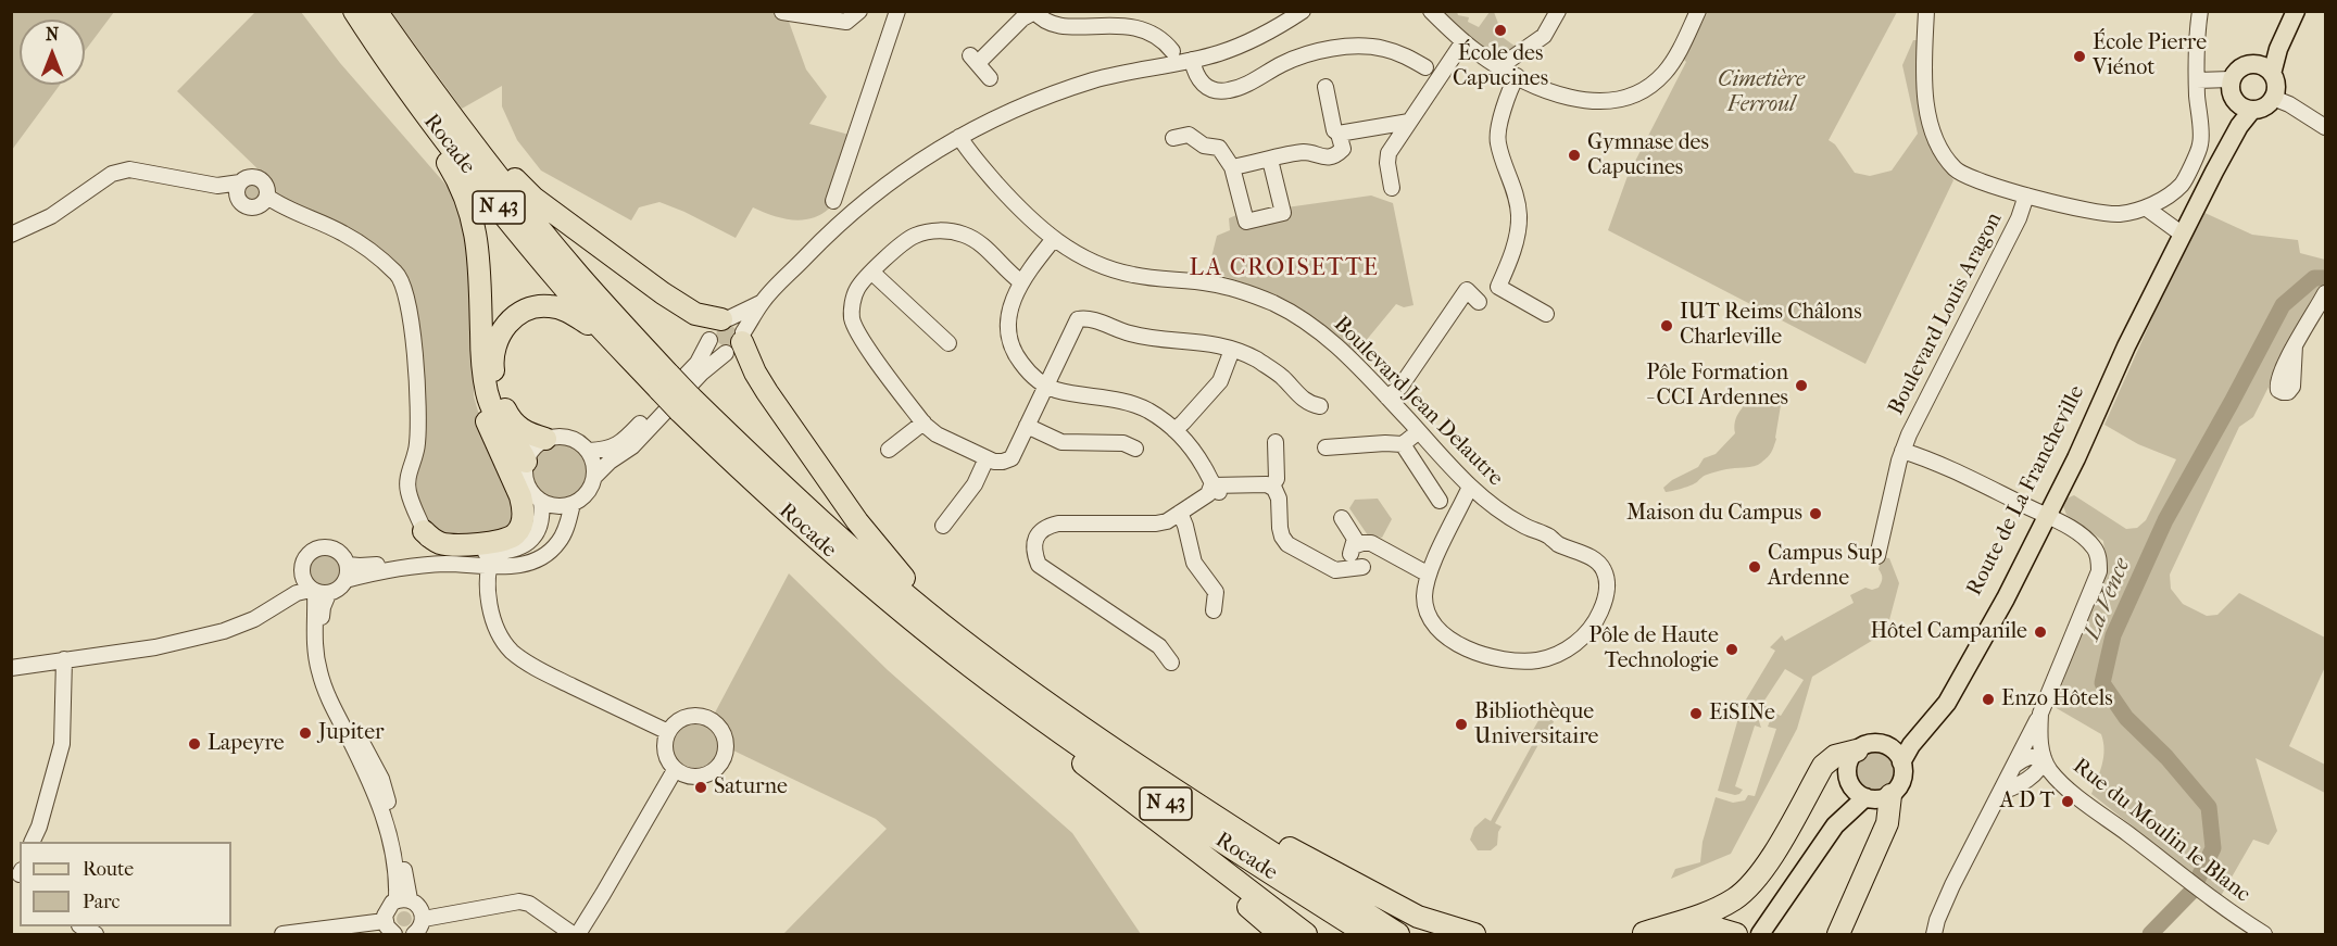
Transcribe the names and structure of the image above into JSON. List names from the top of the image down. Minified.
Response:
{"streets":{"highway":["Rocade","N 43"],"main road":["Route de La Francheville"],"street":["Boulevard Louis Aragon","Boulevard Jean Delautre","Rue du Moulin le Blanc"]},"crossings":[["Rocade","N 43"],["Boulevard Louis Aragon","Rue du Moulin le Blanc"],["Route de La Francheville","Rue du Moulin le Blanc"]],"districts":["LA CROISETTE"],"water":["La Vence"],"parks":["Cimetière Ferroul"],"places":["École des Capucines","École Pierre Viénot","Gymnase des Capucines","IUT Reims Châlons Charleville","Pôle Formation - CCI Ardennes","Maison du Campus","Campus Sup Ardenne","Hôtel Campanile","Pôle de Haute Technologie","Enzo Hôtels","EiSINe","Bibliothèque Universitaire","Jupiter","Lapeyre","Saturne","A D T"],"legend":["Route","Parc"],"north":"top"}
